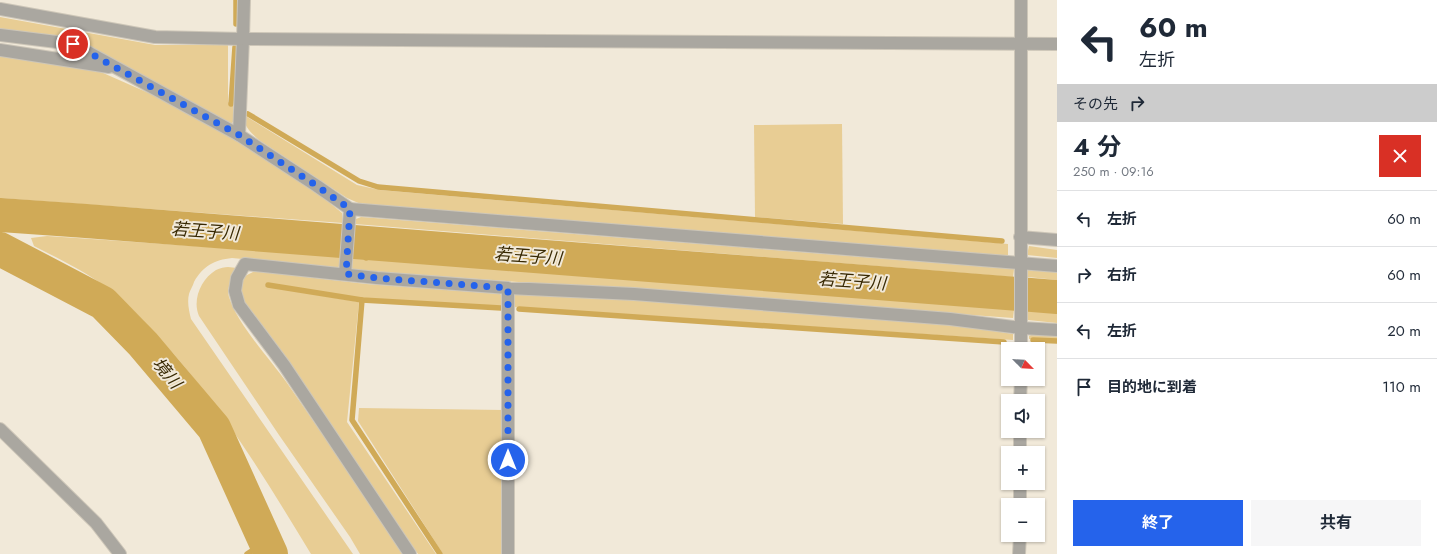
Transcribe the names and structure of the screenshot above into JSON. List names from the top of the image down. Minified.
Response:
{"water":["若王子川","境川"],"north":"bottom right","page":{"turn":["60 m","左折"],"then":"その先","heading":["4 分","250 m · 09:16"],"list":[{"name":"左折","value":"60 m"},{"name":"右折","value":"60 m"},{"name":"左折","value":"20 m"},{"name":"目的地に到着","value":"110 m"}],"map_buttons":["+","−"],"buttons":["終了","共有"]}}
